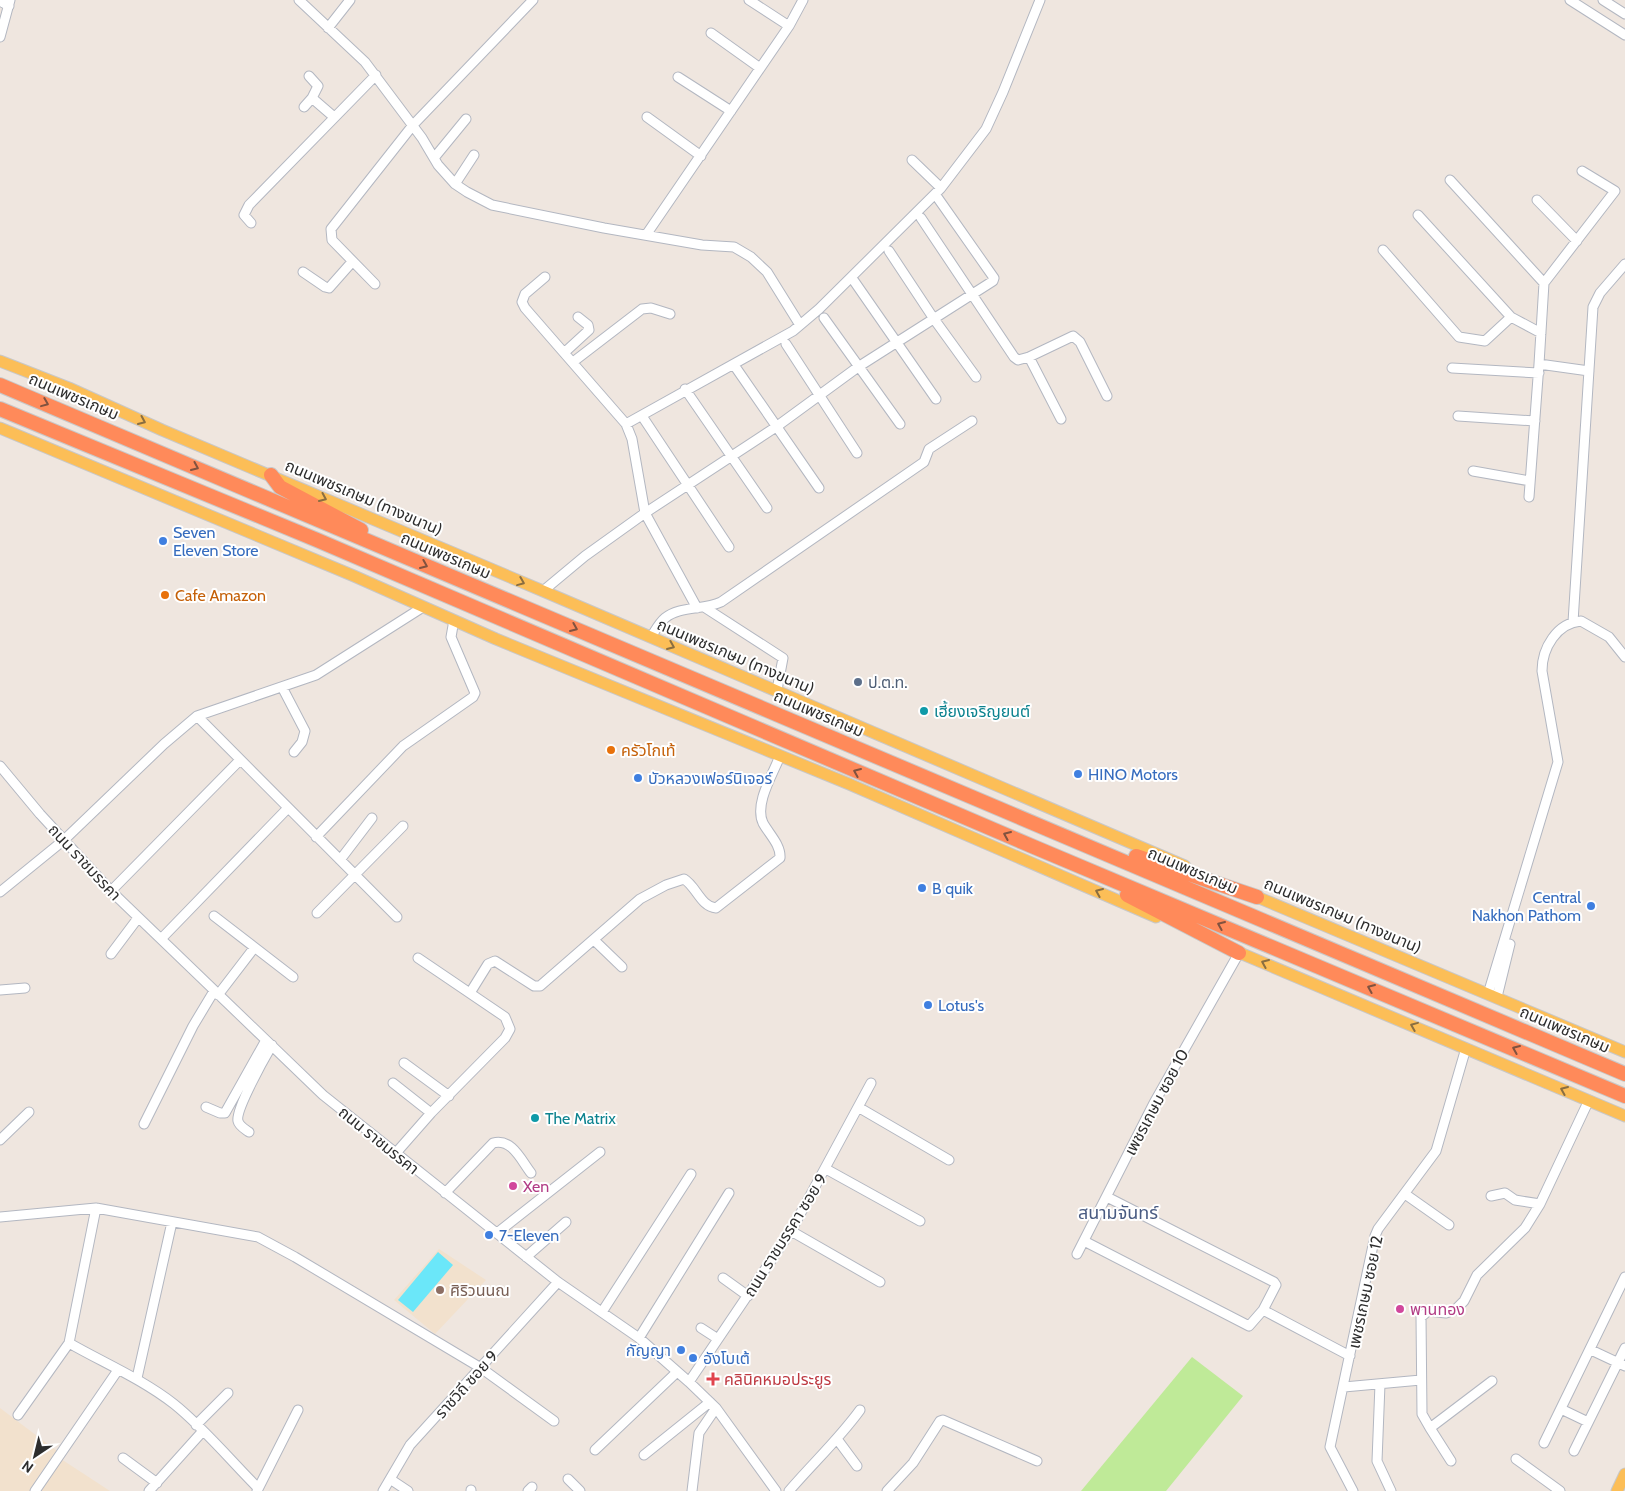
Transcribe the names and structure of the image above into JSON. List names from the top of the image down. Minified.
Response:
{"streets":{"highway":["ถนนเพชรเกษม"],"main road":["ถนนเพชรเกษม (ทางขนาน)"],"street":["ถนน ราชมรรคา","เพชรเกษม ซอย 10","ถนน ราชมรรคา ซอย 9","เพชรเกษม ซอย 12","ราชวิถี ซอย 9"]},"crossings":[["ถนน ราชมรรคา","ถนน ราชมรรคา ซอย 9"],["ถนน ราชมรรคา","ราชวิถี ซอย 9"]],"districts":["สนามจันทร์"],"places":{"other":["Seven Eleven Store","Cafe Amazon","ป.ต.ท.","เฮี้ยงเจริญยนต์","ครัวโกเท้","HINO Motors","บัวหลวงเฟอร์นิเจอร์","B quik","Central Nakhon Pathom","Lotus's","The Matrix","Xen","7-Eleven","ศิริวนนณ","พานทอง","กัญญา","อังโบเต้"],"health":["คลินิคหมอประยูร"]},"north":"bottom left"}
